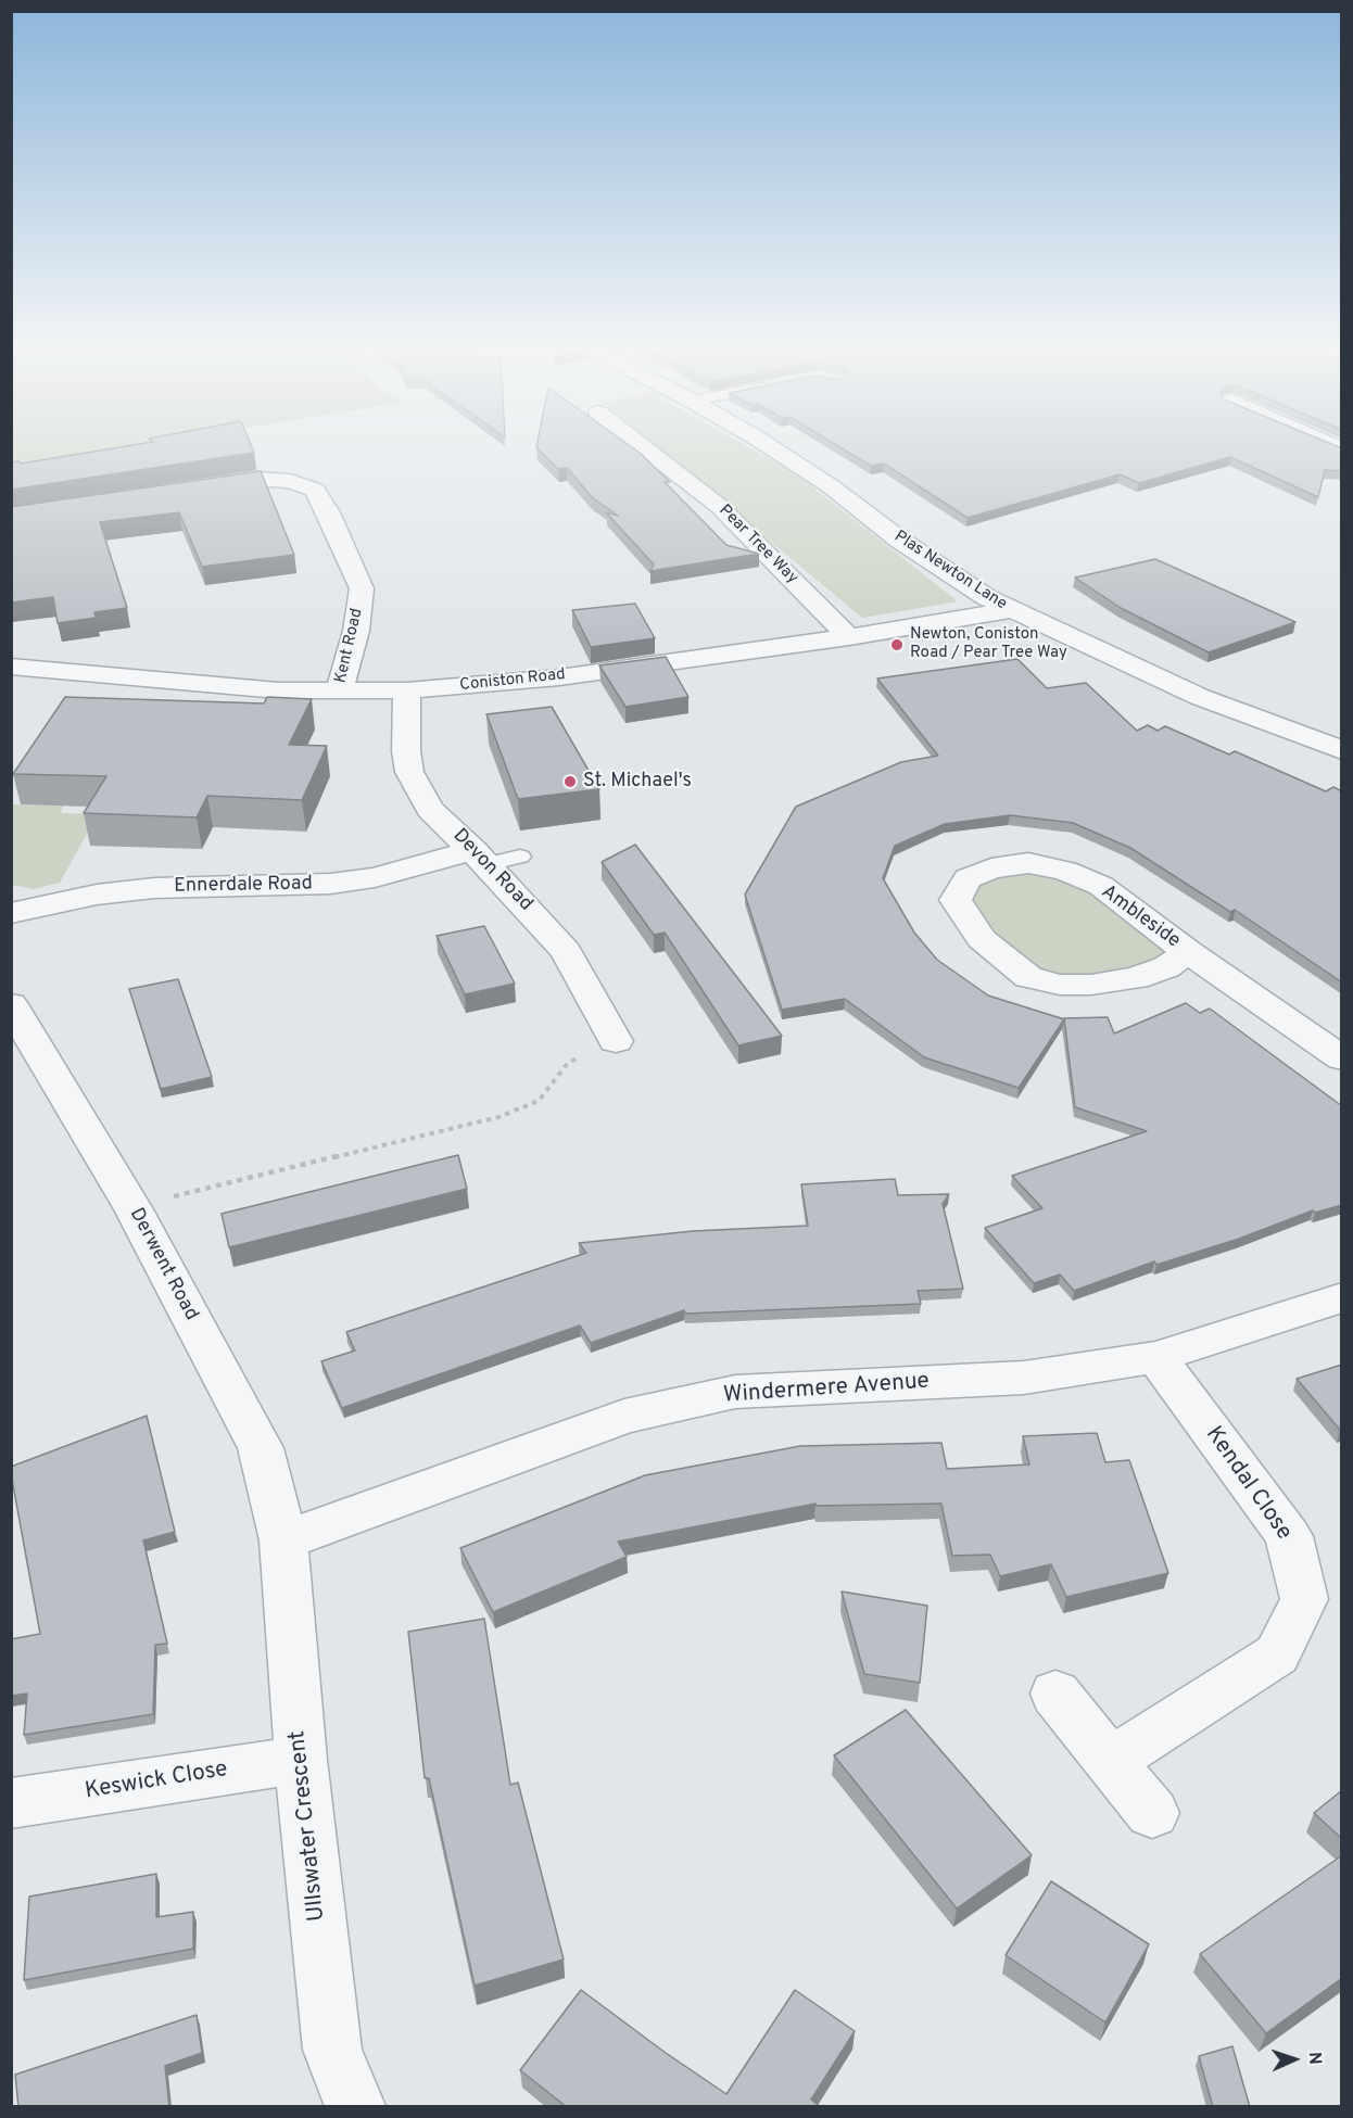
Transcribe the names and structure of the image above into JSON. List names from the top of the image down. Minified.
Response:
{"streets":{"street":["Pear Tree Way","Plas Newton Lane","Kent Road","Coniston Road","Devon Road","Ennerdale Road","Ambleside","Derwent Road","Windermere Avenue","Kendal Close","Keswick Close","Ullswater Crescent"]},"crossings":[["Pear Tree Way","Coniston Road"],["Plas Newton Lane","Coniston Road"],["Kent Road","Coniston Road"],["Coniston Road","Devon Road"],["Devon Road","Ennerdale Road"],["Derwent Road","Windermere Avenue"],["Derwent Road","Ullswater Crescent"],["Windermere Avenue","Kendal Close"],["Windermere Avenue","Ullswater Crescent"],["Keswick Close","Ullswater Crescent"]],"places":["Newton, Coniston Road / Pear Tree Way","St. Michael's"],"north":"right"}
